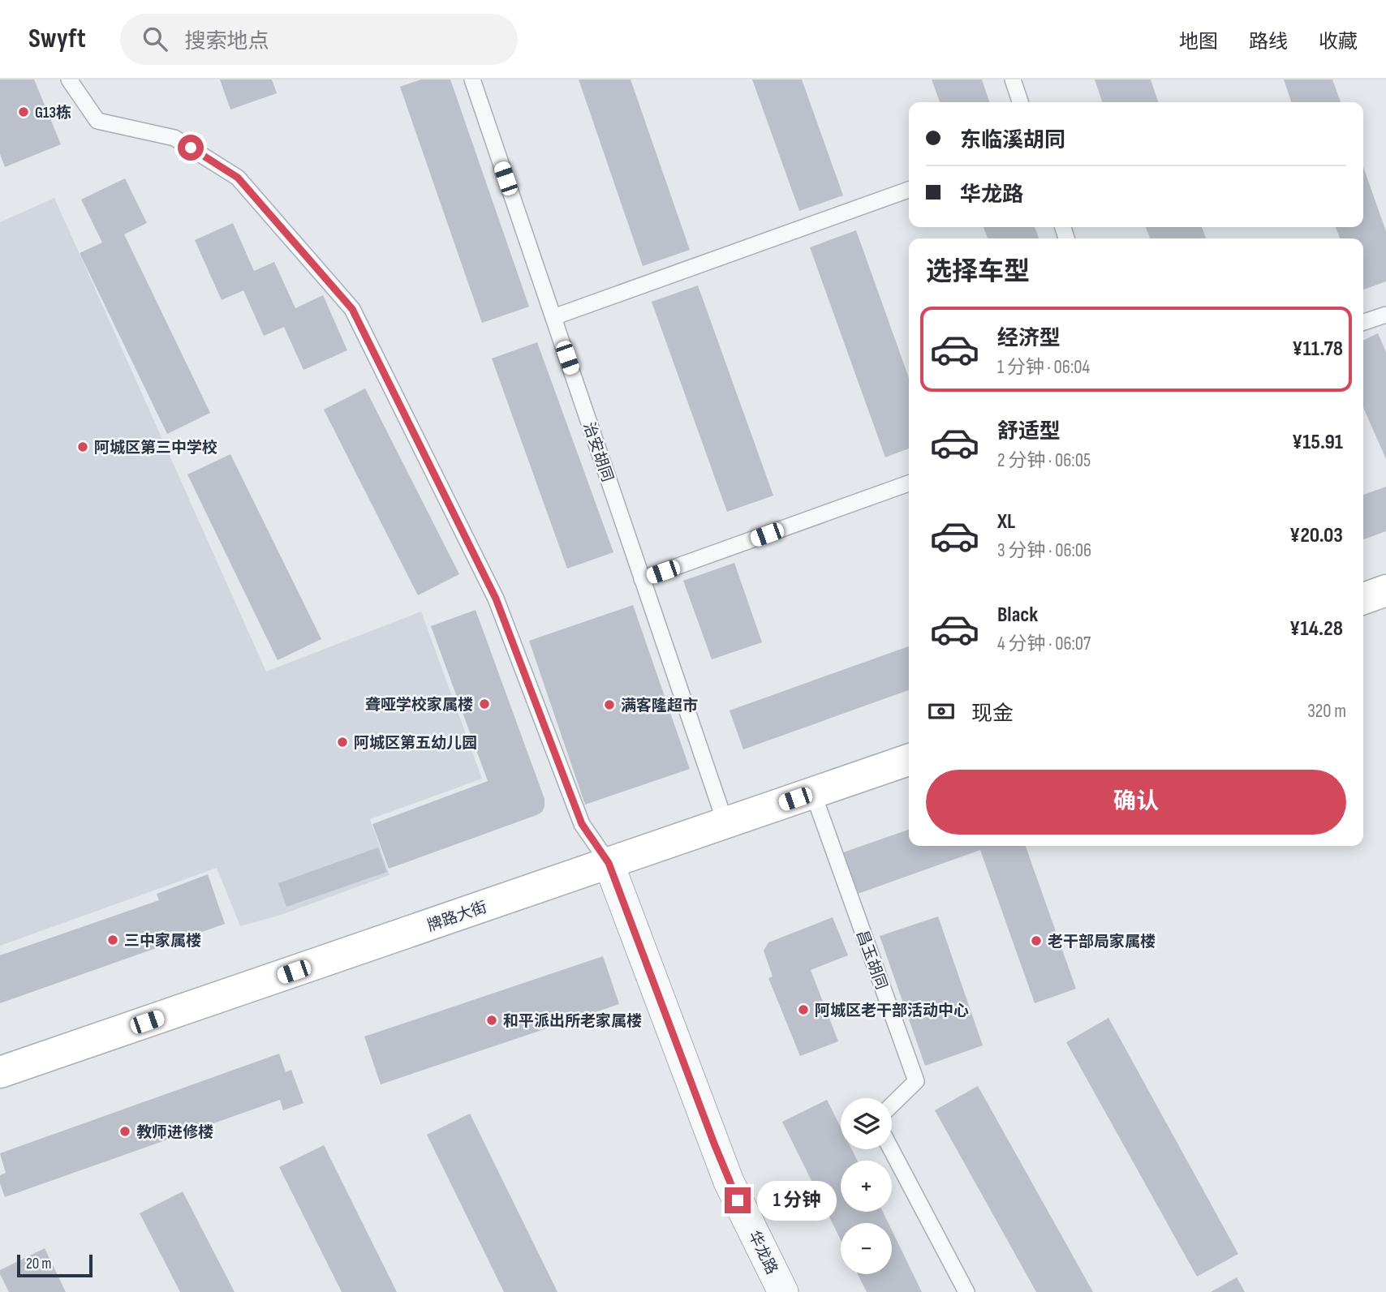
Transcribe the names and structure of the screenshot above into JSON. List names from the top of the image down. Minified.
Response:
{"streets":{"street":["牌路大街","华龙路"],"lane":["治安胡同","昌玉胡同"]},"crossings":[["治安胡同","牌路大街"],["牌路大街","昌玉胡同"],["牌路大街","华龙路"]],"places":["G13栋","阿城区第三中学校","聋哑学校家属楼","满客隆超市","阿城区第五幼儿园","三中家属楼","老干部局家属楼","阿城区老干部活动中心","和平派出所老家属楼","教师进修楼"],"scale_bar":"20 m","page":{"header":"Swyft","search":"搜索地点","nav":["地图","路线","收藏"],"banner":["东临溪胡同","华龙路"],"heading":"选择车型","list":[{"name":"经济型","note":"1 分钟 · 06:04","value":"¥11.78"},{"name":"舒适型","note":"2 分钟 · 06:05","value":"¥15.91"},{"name":"XL","note":"3 分钟 · 06:06","value":"¥20.03"},{"name":"Black","note":"4 分钟 · 06:07","value":"¥14.28"}],"pay":["现金","320 m"],"buttons":"确认","map_buttons":["+","−"],"bubble":"1 分钟","scale":"20 m"}}
